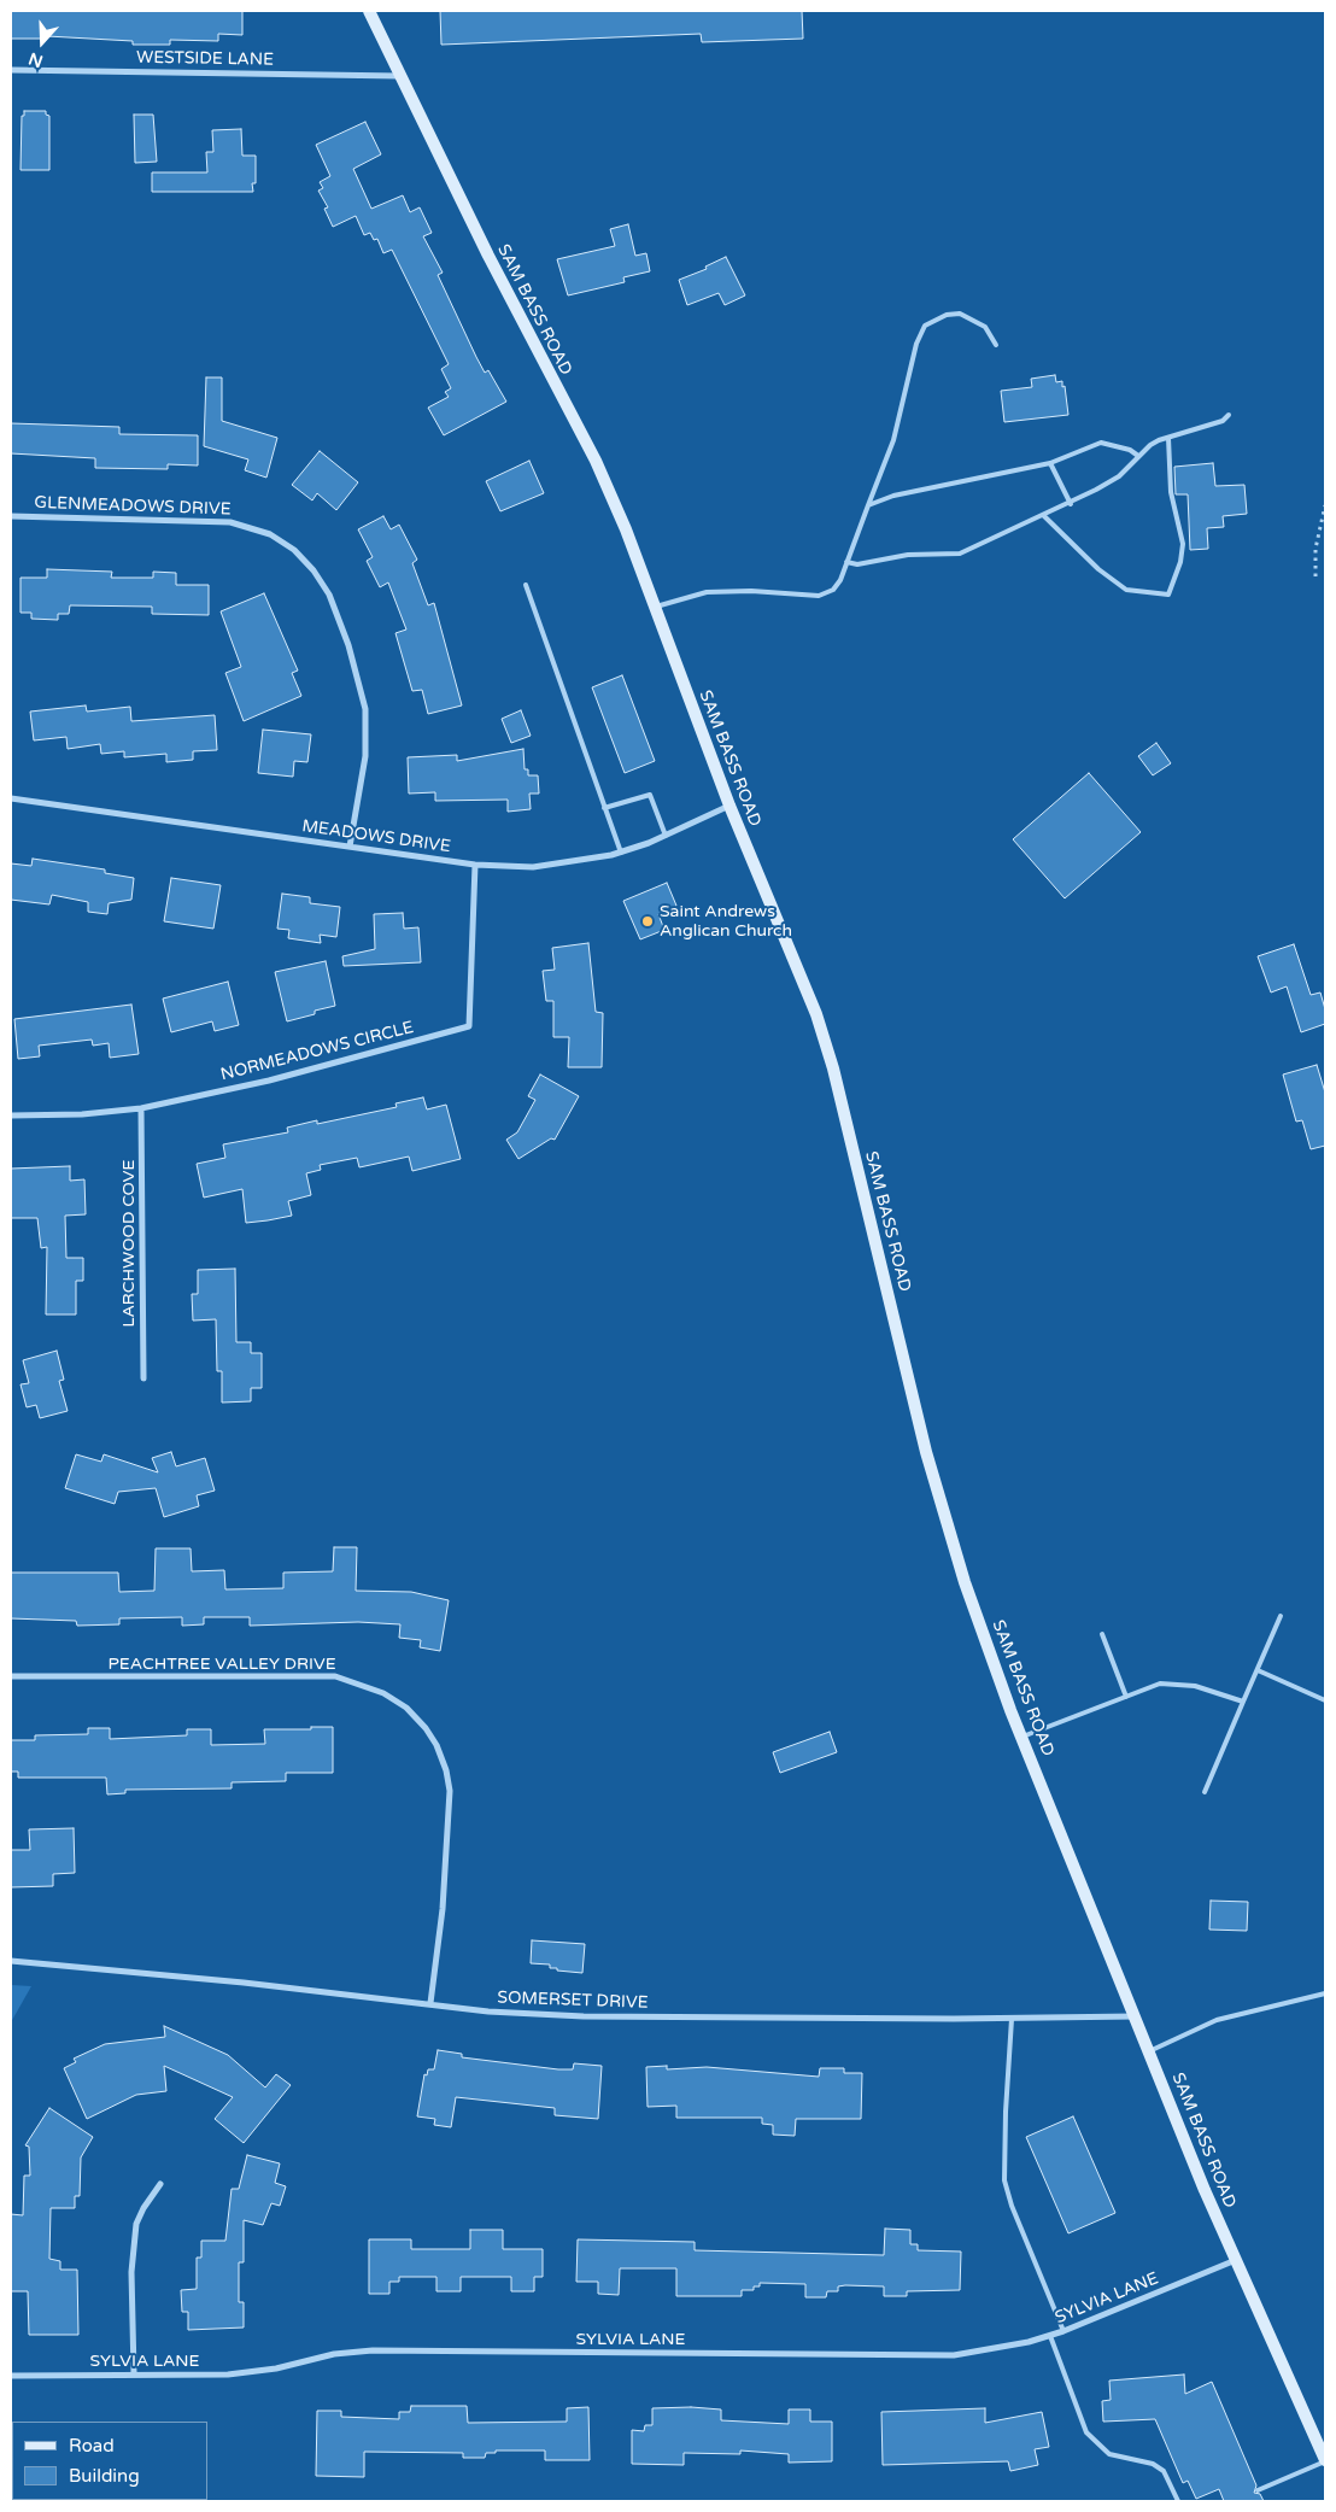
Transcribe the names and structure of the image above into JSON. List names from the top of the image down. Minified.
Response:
{"streets":{"main road":["SAM BASS ROAD"],"street":["WESTSIDE LANE","GLENMEADOWS DRIVE","MEADOWS DRIVE","NORMEADOWS CIRCLE","LARCHWOOD COVE","PEACHTREE VALLEY DRIVE","SOMERSET DRIVE","SYLVIA LANE"]},"crossings":[["WESTSIDE LANE","SAM BASS ROAD"],["SAM BASS ROAD","MEADOWS DRIVE"],["SAM BASS ROAD","SOMERSET DRIVE"],["SAM BASS ROAD","SYLVIA LANE"],["GLENMEADOWS DRIVE","MEADOWS DRIVE"],["MEADOWS DRIVE","NORMEADOWS CIRCLE"],["NORMEADOWS CIRCLE","LARCHWOOD COVE"],["PEACHTREE VALLEY DRIVE","SOMERSET DRIVE"]],"places":["Saint Andrews Anglican Church"],"legend":["Road","Building"],"north":"bottom"}
